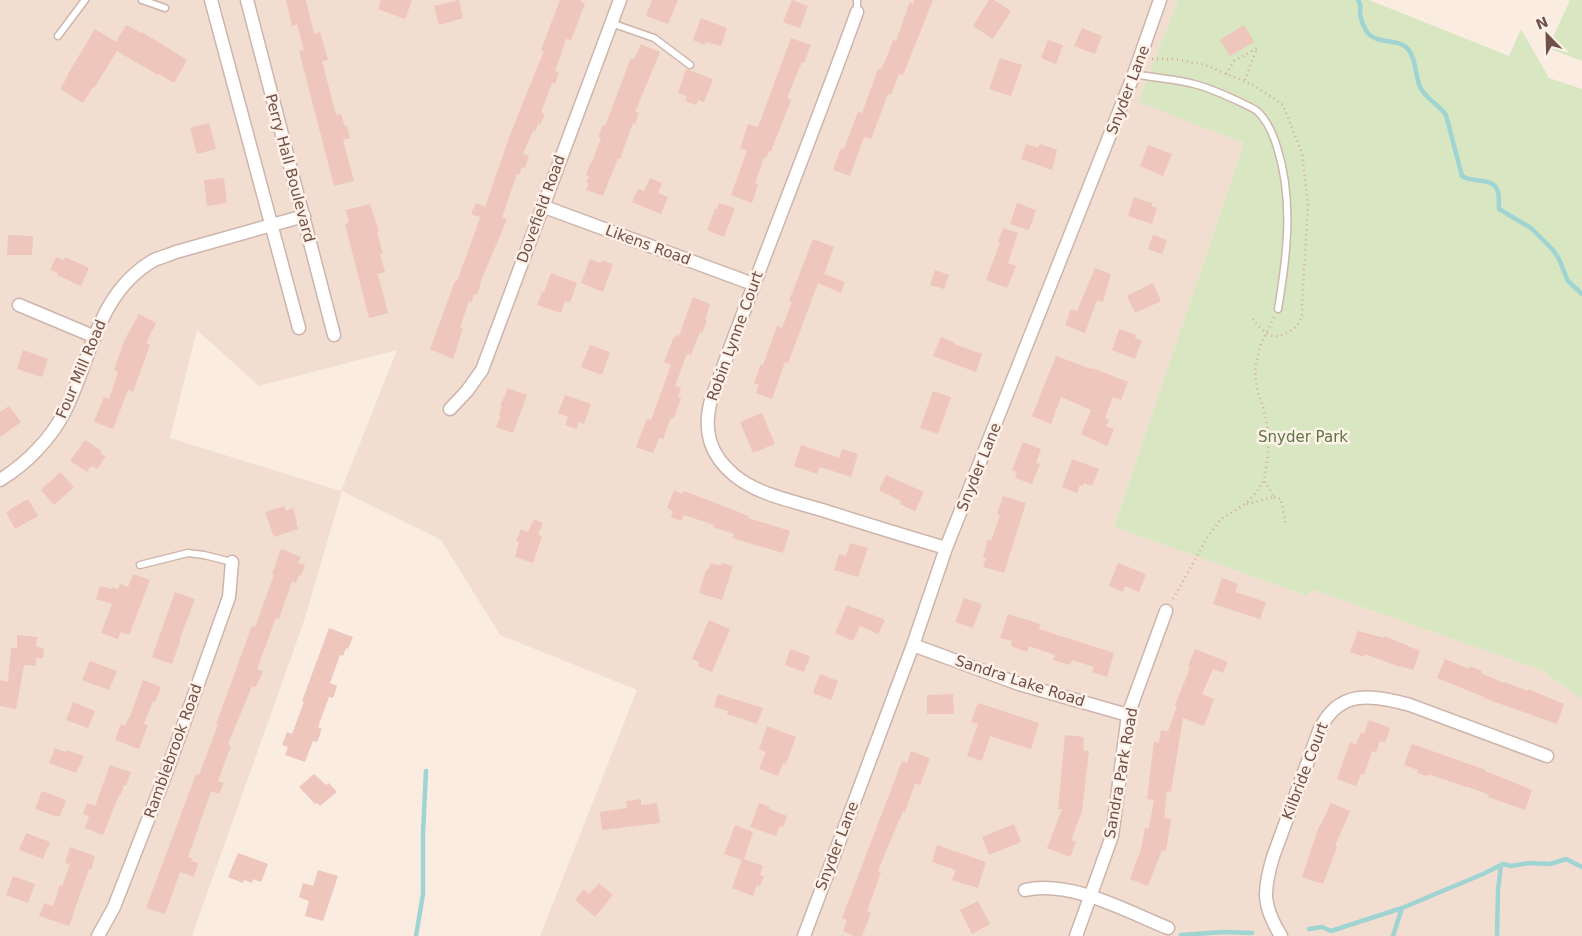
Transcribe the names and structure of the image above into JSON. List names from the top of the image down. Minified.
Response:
{"streets":{"street":["Snyder Lane","Perry Hall Boulevard","Dovefield Road","Likens Road","Robin Lynne Court","Four Mill Road","Sandra Lake Road","Ramblebrook Road","Kilbride Court","Sandra Park Road"]},"crossings":[["Snyder Lane","Robin Lynne Court"],["Snyder Lane","Sandra Lake Road"],["Perry Hall Boulevard","Four Mill Road"],["Dovefield Road","Likens Road"],["Likens Road","Robin Lynne Court"],["Sandra Lake Road","Sandra Park Road"]],"parks":["Snyder Park"],"north":"top left"}
